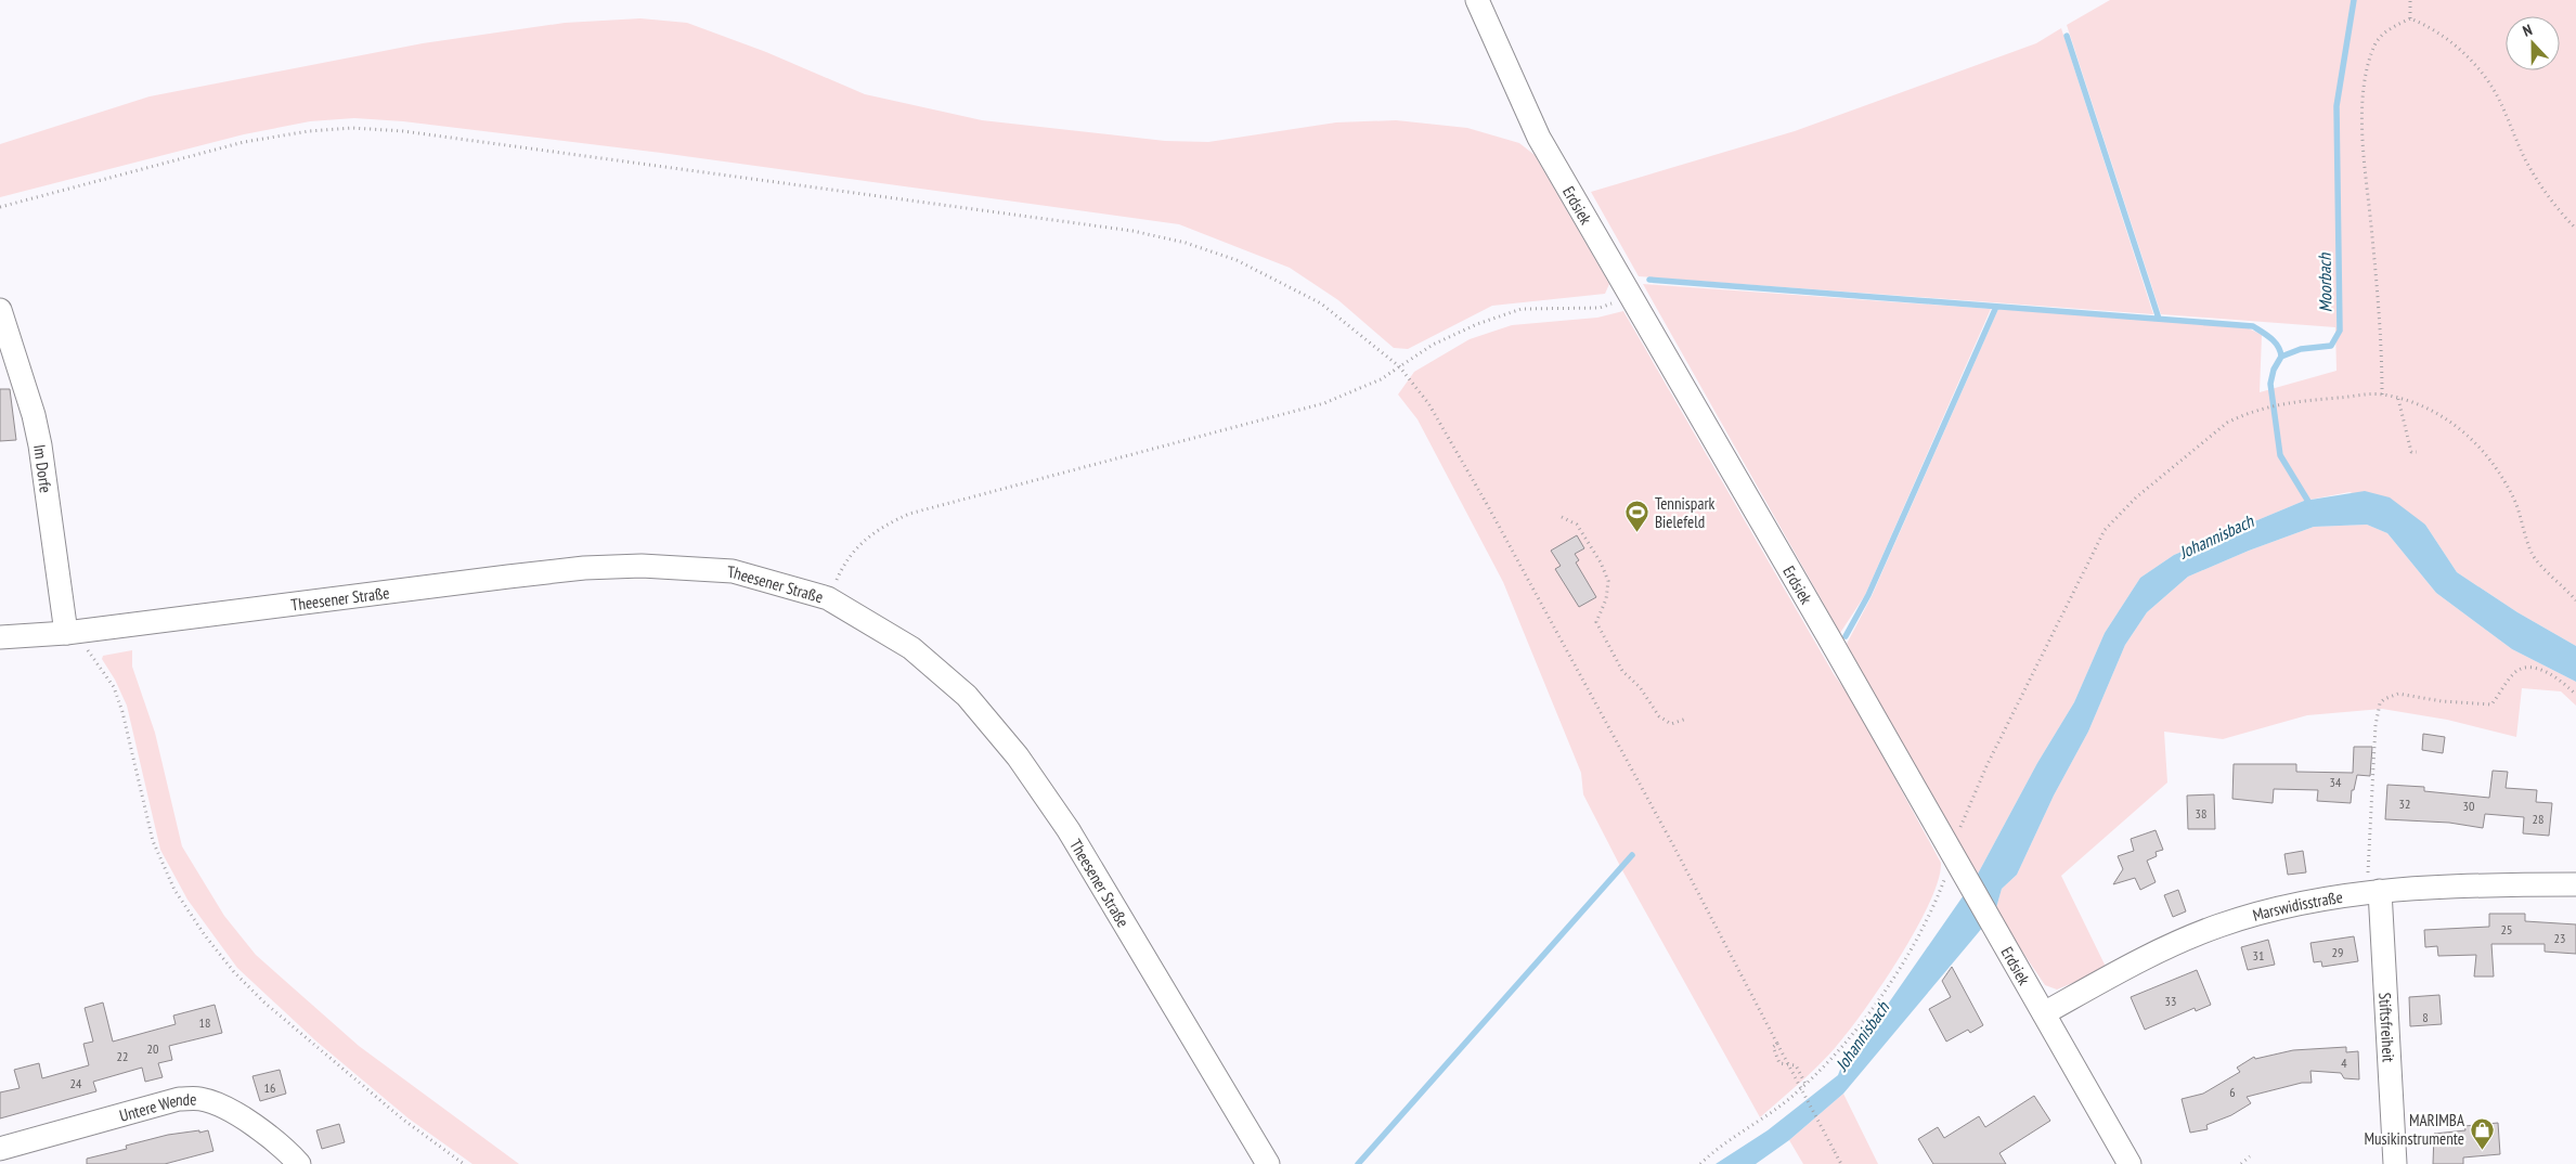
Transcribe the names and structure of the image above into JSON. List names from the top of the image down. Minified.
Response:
{"streets":{"street":["Erdsiek","Im Dorfe","Theesener Straße","Marswidisstraße","Stiftsfreiheit","Untere Wende"]},"crossings":[["Erdsiek","Marswidisstraße"],["Im Dorfe","Theesener Straße"],["Marswidisstraße","Stiftsfreiheit"]],"water":["Moorbach","Johannisbach"],"places":{"sports":["Tennispark Bielefeld"],"shop":["MARIMBA Musikinstrumente"]},"house_numbers":["34","32","30","38","28","25","23","29","31","33","8","18","20","22","4","24","16","6"],"north":"top"}
